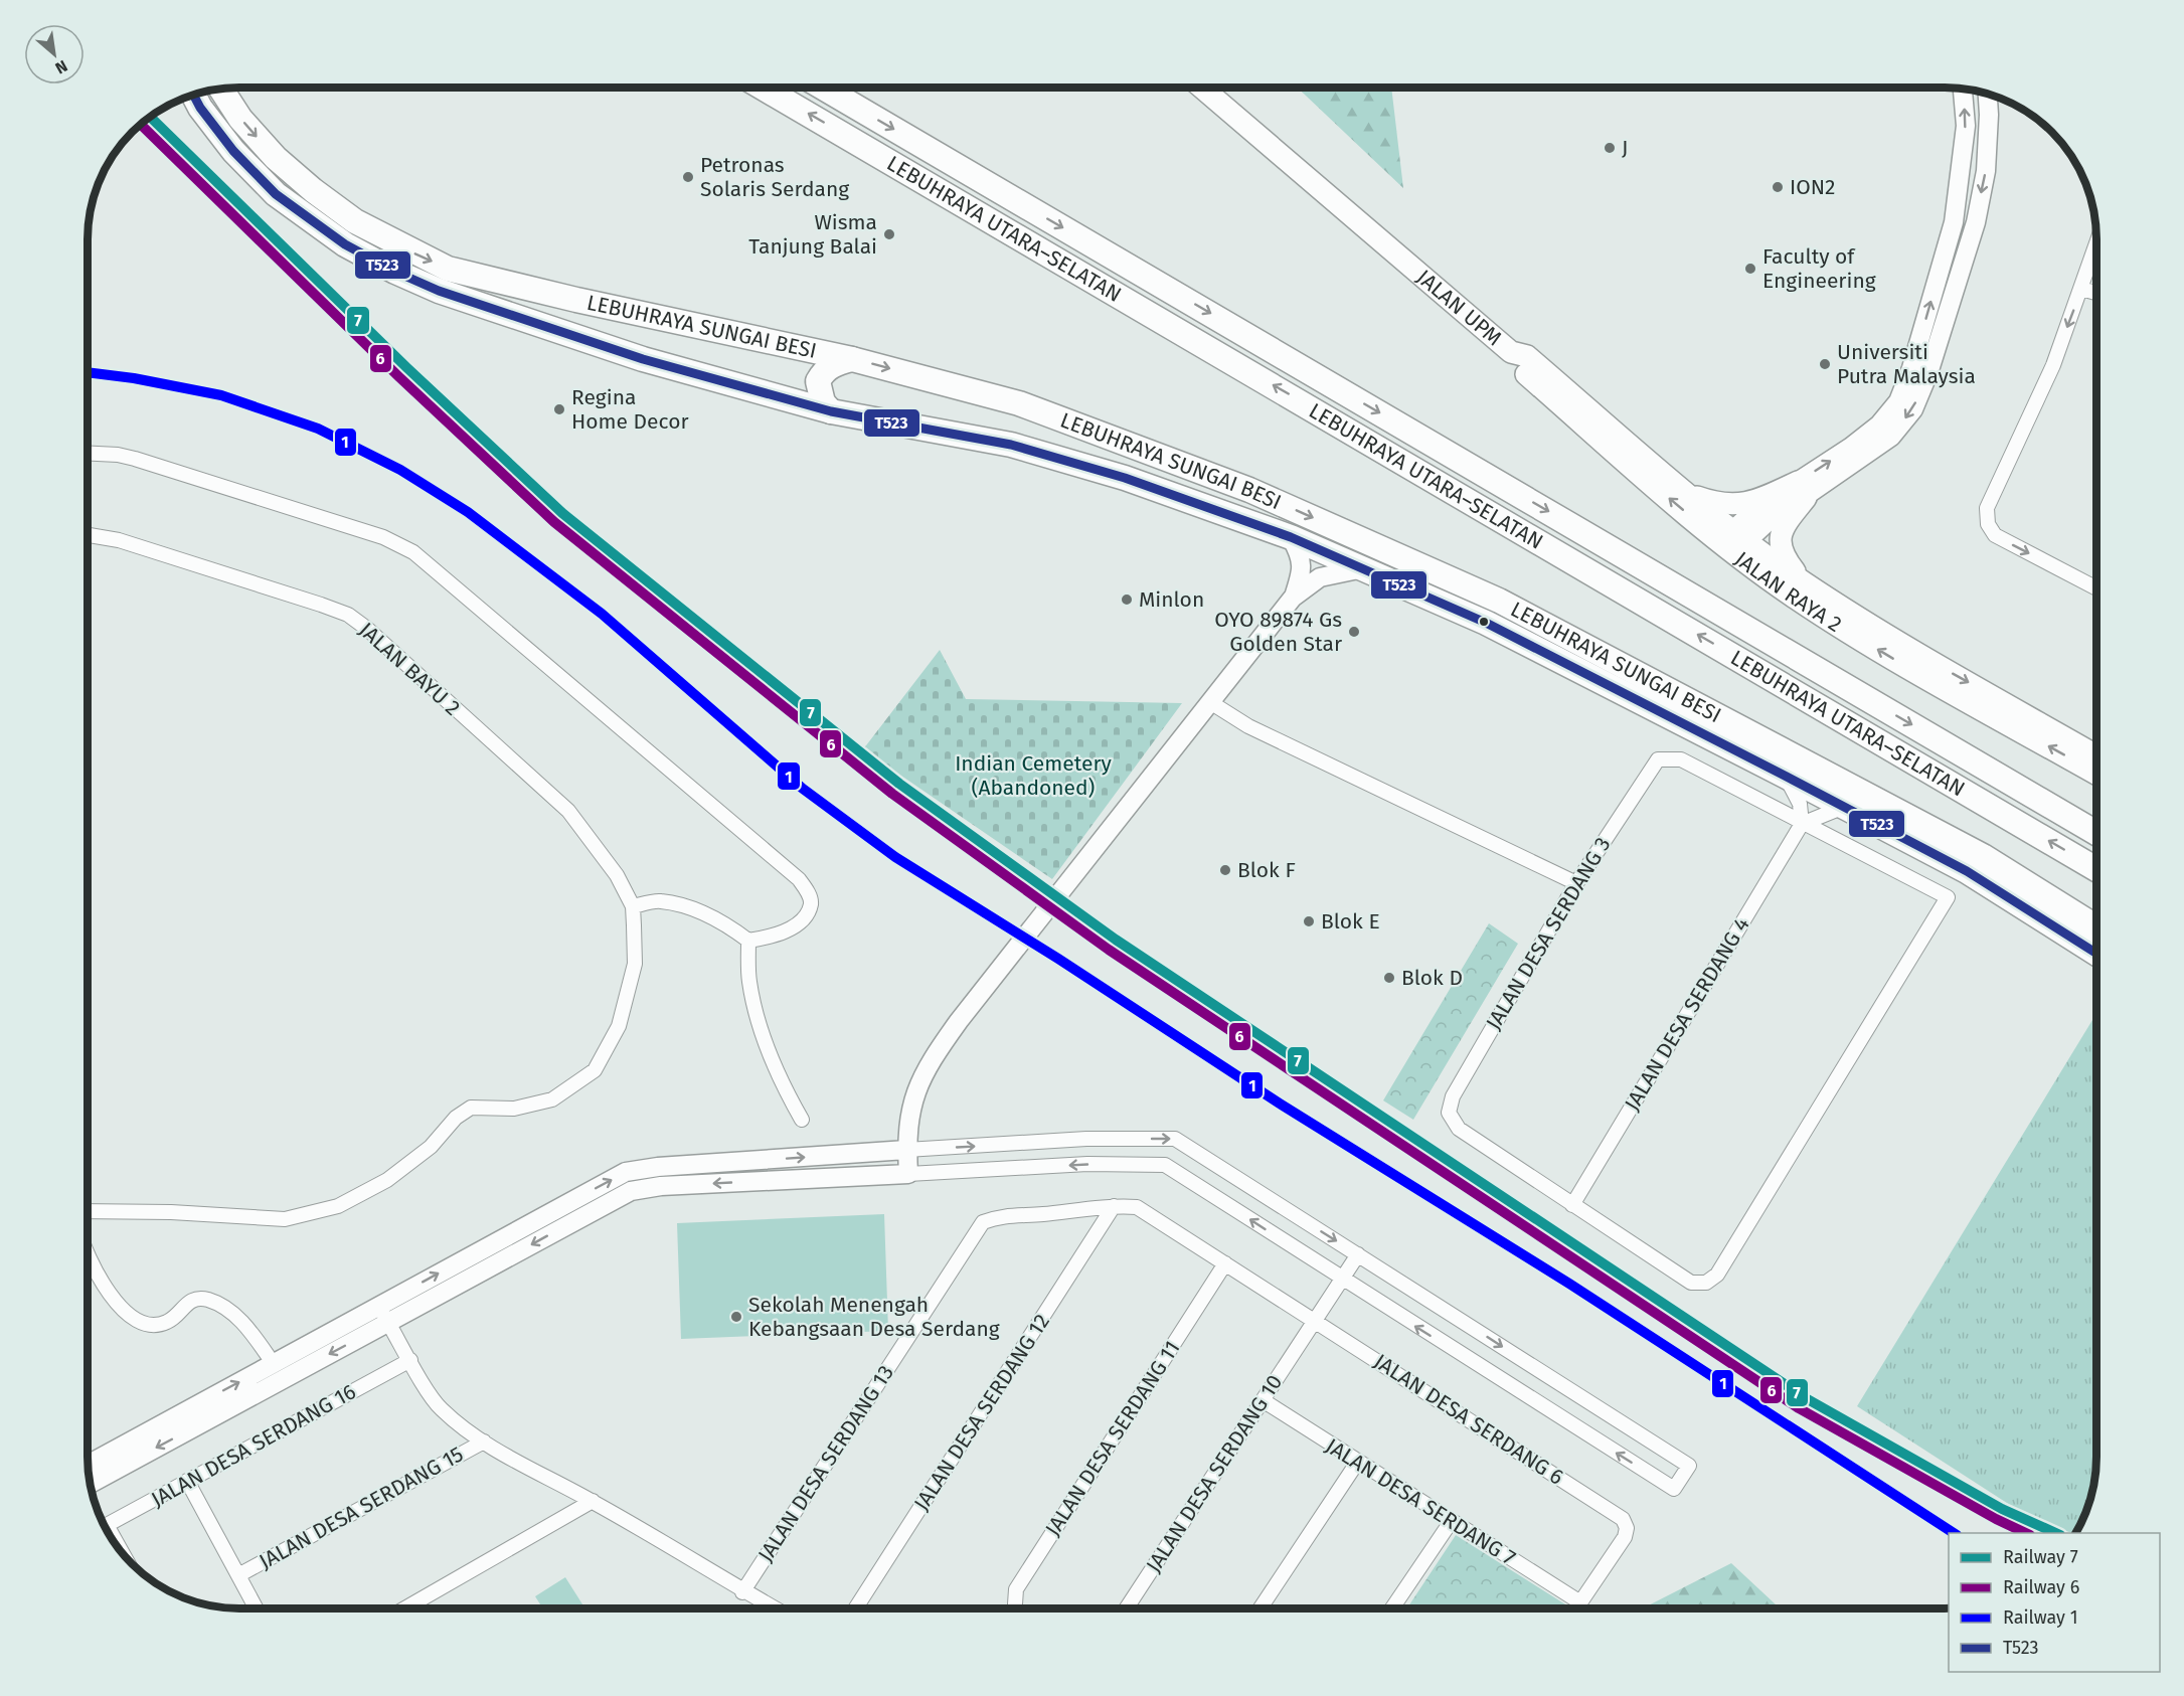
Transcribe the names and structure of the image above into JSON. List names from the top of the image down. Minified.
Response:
{"streets":{"highway":["LEBUHRAYA UTARA–SELATAN","LEBUHRAYA SUNGAI BESI"],"main road":["JALAN UPM","JALAN RAYA 2"],"street":["JALAN BAYU 2","JALAN DESA SERDANG 3","JALAN DESA SERDANG 4","JALAN DESA SERDANG 12","JALAN DESA SERDANG 6","JALAN DESA SERDANG 11","JALAN DESA SERDANG 16","JALAN DESA SERDANG 13","JALAN DESA SERDANG 10","JALAN DESA SERDANG 7","JALAN DESA SERDANG 15"]},"crossings":[["JALAN UPM","JALAN RAYA 2"],["JALAN DESA SERDANG 3","JALAN DESA SERDANG 4"],["JALAN DESA SERDANG 12","JALAN DESA SERDANG 13"],["JALAN DESA SERDANG 6","JALAN DESA SERDANG 11"],["JALAN DESA SERDANG 6","JALAN DESA SERDANG 13"],["JALAN DESA SERDANG 6","JALAN DESA SERDANG 10"],["JALAN DESA SERDANG 6","JALAN DESA SERDANG 7"],["JALAN DESA SERDANG 10","JALAN DESA SERDANG 7"]],"parks":["Indian Cemetery (Abandoned)"],"places":["J","Petronas Solaris Serdang","ION2","Wisma Tanjung Balai","Faculty of Engineering","Universiti Putra Malaysia","Regina Home Decor","Minlon","OYO 89874 Gs Golden Star","Blok F","Blok E","Blok D","Sekolah Menengah Kebangsaan Desa Serdang"],"lines":["transit line T523","rail line 7","rail line 6","rail line 1"],"legend":["Railway 7","Railway 6","Railway 1","T523"],"north":"bottom right"}
